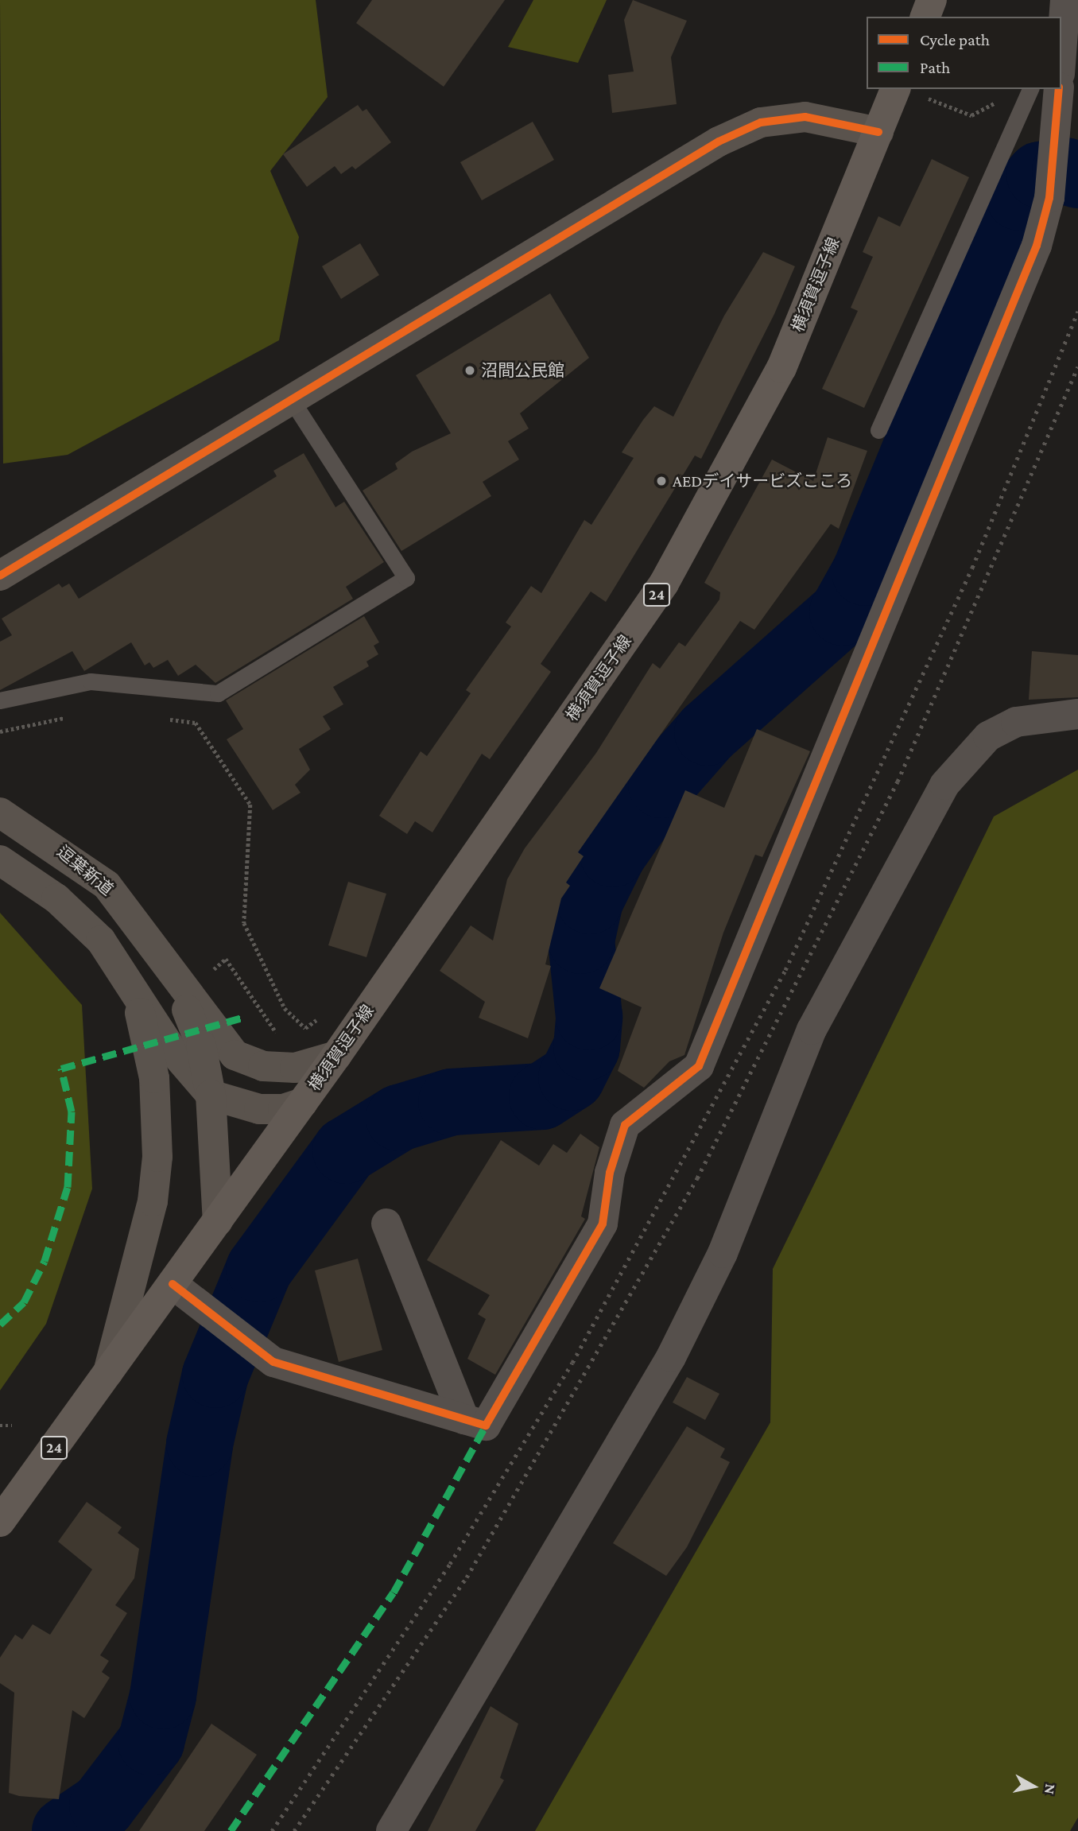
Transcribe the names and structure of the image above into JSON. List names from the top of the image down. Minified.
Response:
{"streets":{"main road":["横須賀逗子線","24"],"street":["逗葉新道"]},"crossings":[["横須賀逗子線","24"]],"places":["沼間公民館","AEDデイサービズこころ"],"legend":["Cycle path","Path"],"north":"right"}
